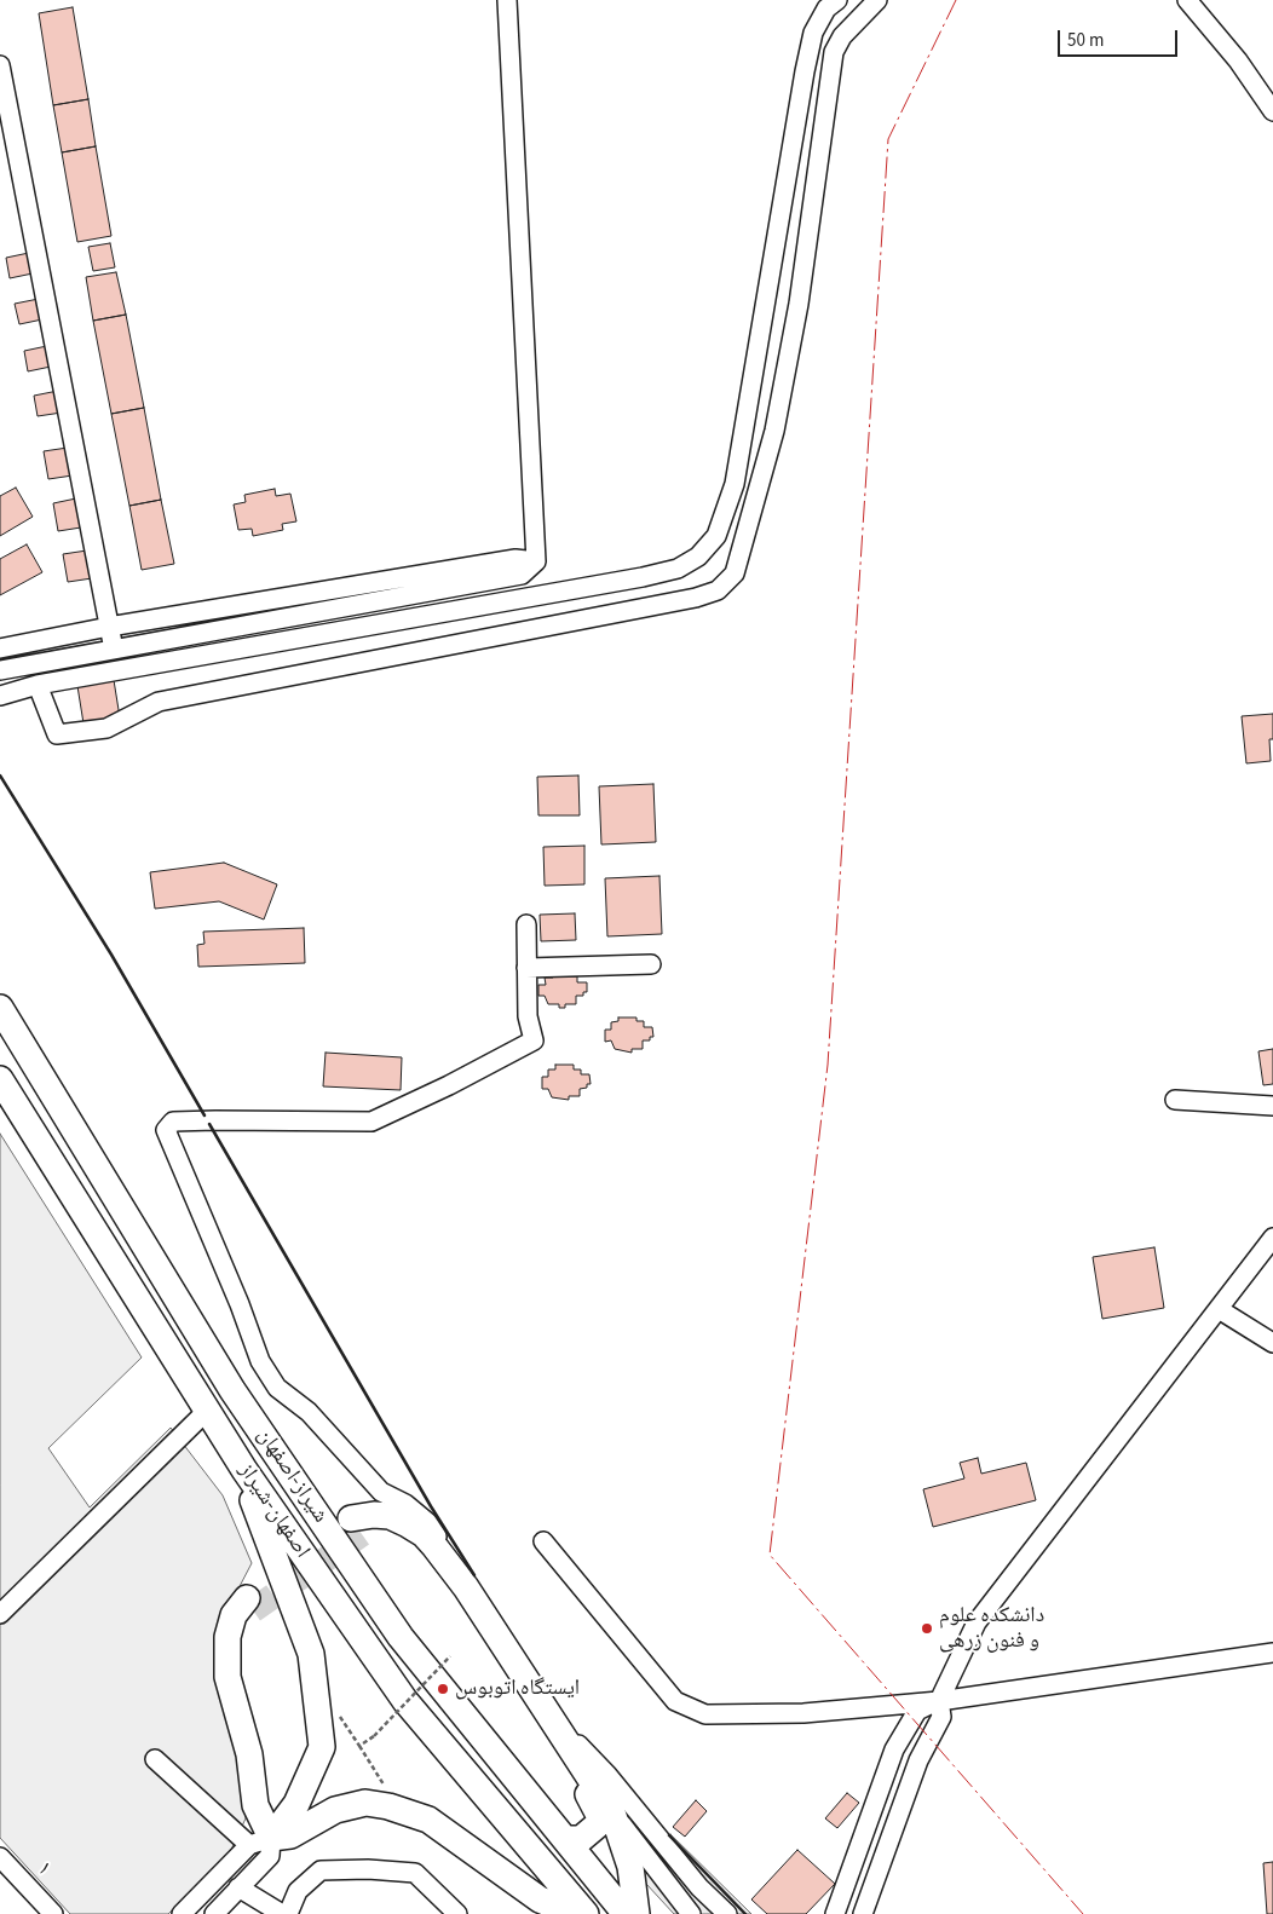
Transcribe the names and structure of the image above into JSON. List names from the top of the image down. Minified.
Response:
{"streets":{"highway":["شیراز-اصفهان","اصفهان-شیراز"],"street":["۱"]},"places":["دانشکده علوم و فنون زرهی","ایستگاه اتوبوس"],"scale_bar":"50 m"}
